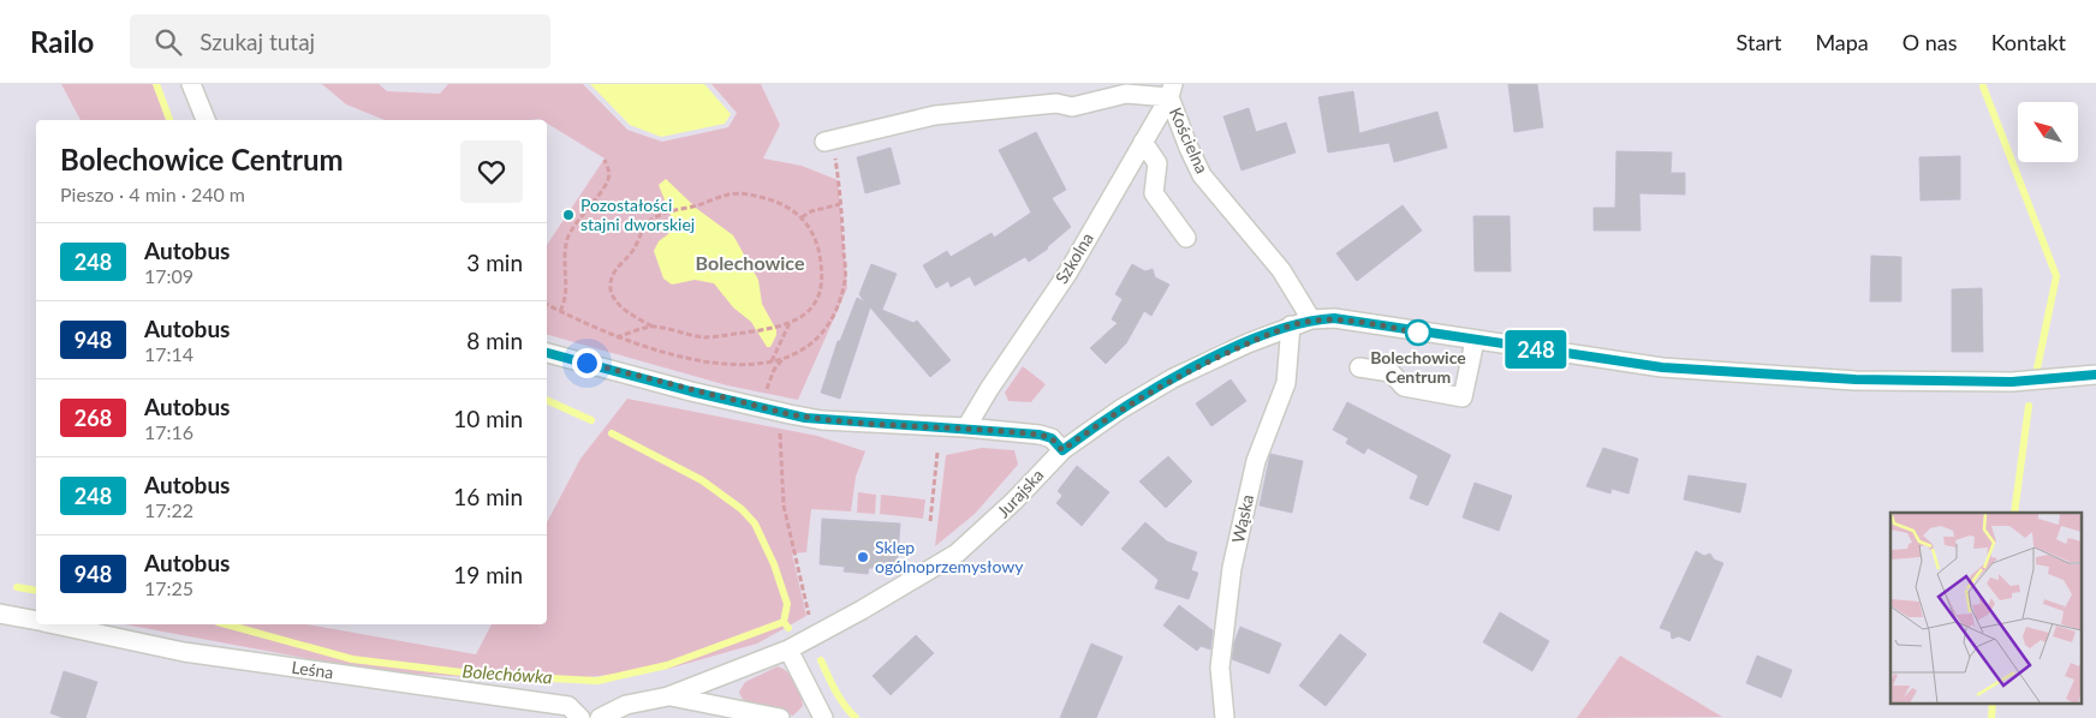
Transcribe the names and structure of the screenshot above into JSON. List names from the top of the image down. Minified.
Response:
{"streets":{"street":["Kościelna","Szkolna","Jurajska","Wąska","Leśna"]},"crossings":[["Kościelna","Szkolna"],["Kościelna","Jurajska"],["Jurajska","Wąska"]],"districts":["Bolechowice"],"water":["Bolechówka"],"places":["Pozostałości stajni dworskiej","Bolechowice Centrum","Sklep ogólnoprzemysłowy"],"lines":["bus line 248"],"north":"top left","page":{"header":"Railo","search":"Szukaj tutaj","nav":["Start","Mapa","O nas","Kontakt"],"on_map":"248","heading":["Bolechowice Centrum","Pieszo · 4 min · 240 m"],"list":[{"mark":"248","name":"Autobus","note":"17:09","value":"3 min"},{"mark":"948","name":"Autobus","note":"17:14","value":"8 min"},{"mark":"268","name":"Autobus","note":"17:16","value":"10 min"},{"mark":"248","name":"Autobus","note":"17:22","value":"16 min"},{"mark":"948","name":"Autobus","note":"17:25","value":"19 min"}]}}
